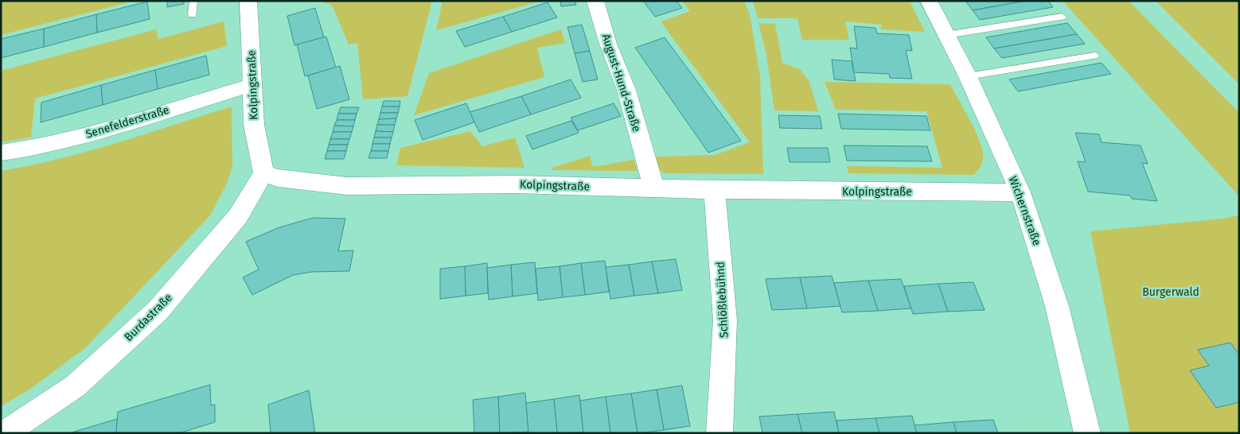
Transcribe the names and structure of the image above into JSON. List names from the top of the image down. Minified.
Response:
{"streets":{"street":["August-Hund-Straße","Kolpingstraße","Senefelderstraße","Wichernstraße","Schlößlebühnd","Burdastraße"]},"crossings":[["August-Hund-Straße","Kolpingstraße"],["Kolpingstraße","Senefelderstraße"],["Kolpingstraße","Wichernstraße"],["Kolpingstraße","Schlößlebühnd"],["Kolpingstraße","Burdastraße"]],"parks":["Burgerwald"]}
